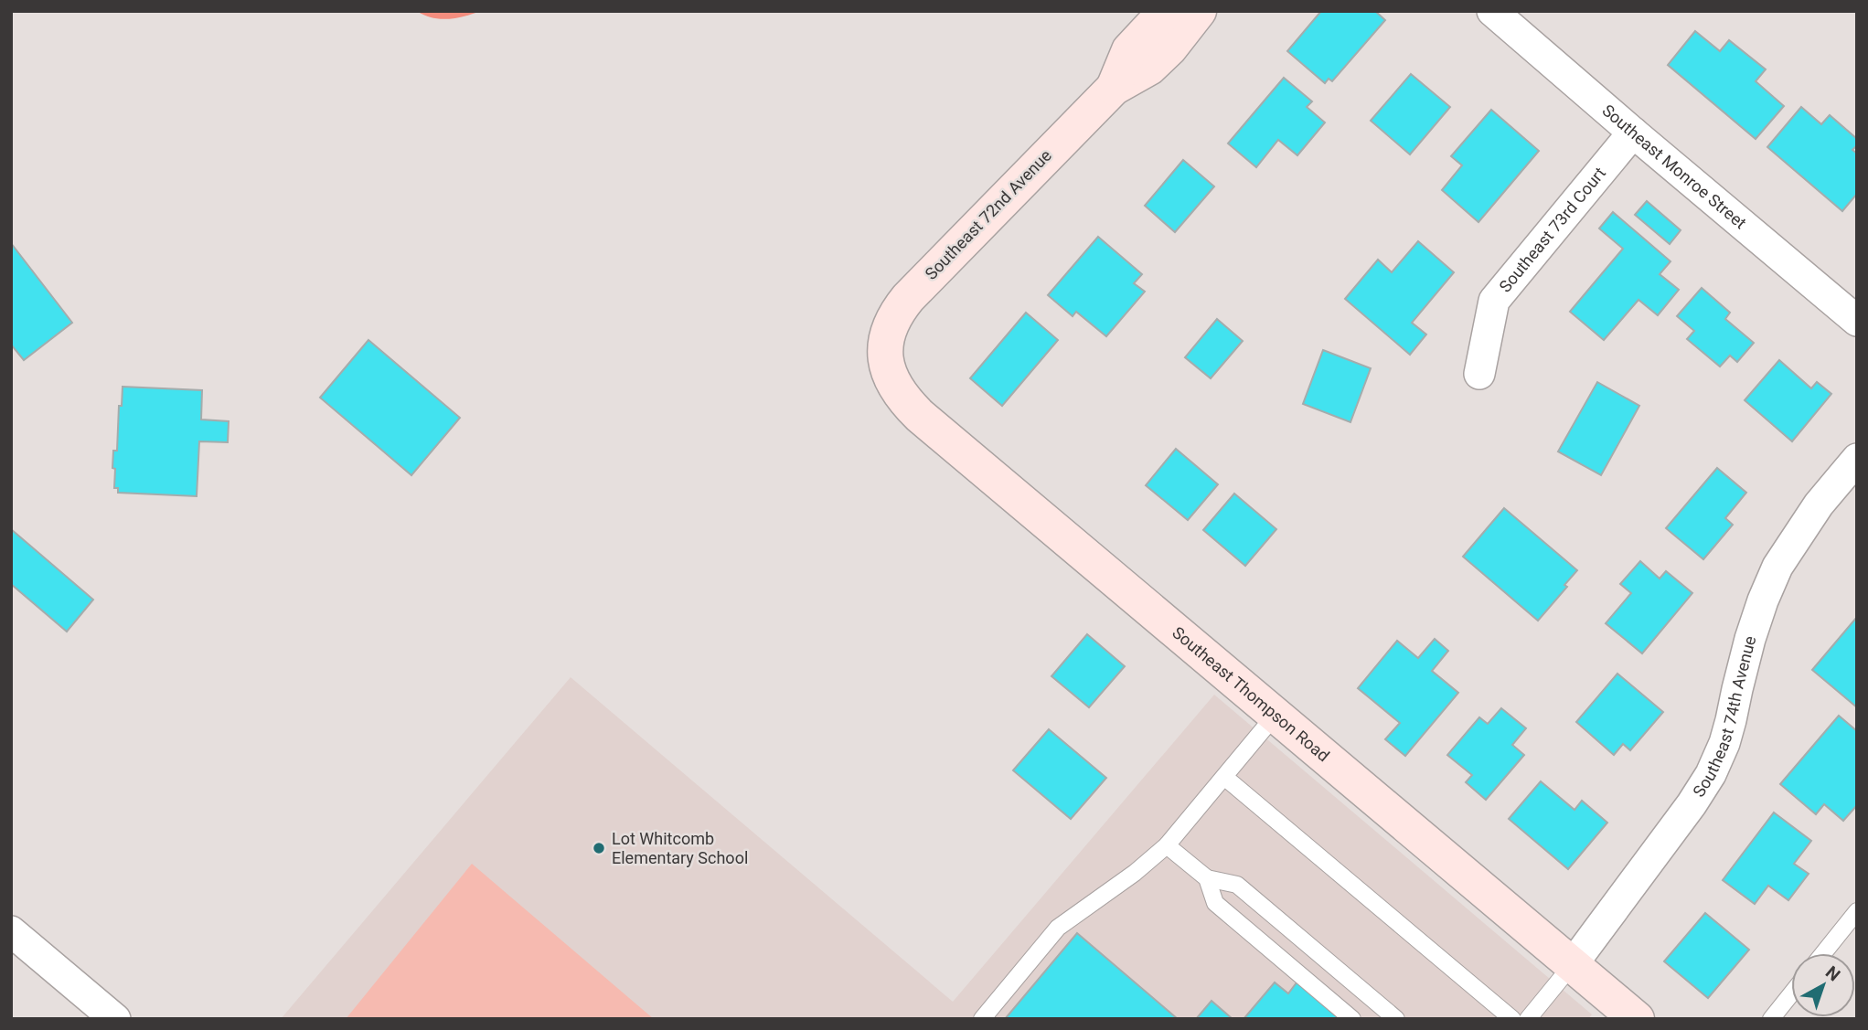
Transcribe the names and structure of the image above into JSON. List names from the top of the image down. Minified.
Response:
{"streets":{"street":["Southeast Monroe Street","Southeast 72nd Avenue","Southeast 73rd Court","Southeast Thompson Road","Southeast 74th Avenue"]},"crossings":[["Southeast Monroe Street","Southeast 73rd Court"],["Southeast 72nd Avenue","Southeast Thompson Road"],["Southeast Thompson Road","Southeast 74th Avenue"]],"places":["Lot Whitcomb Elementary School"],"north":"top right"}
